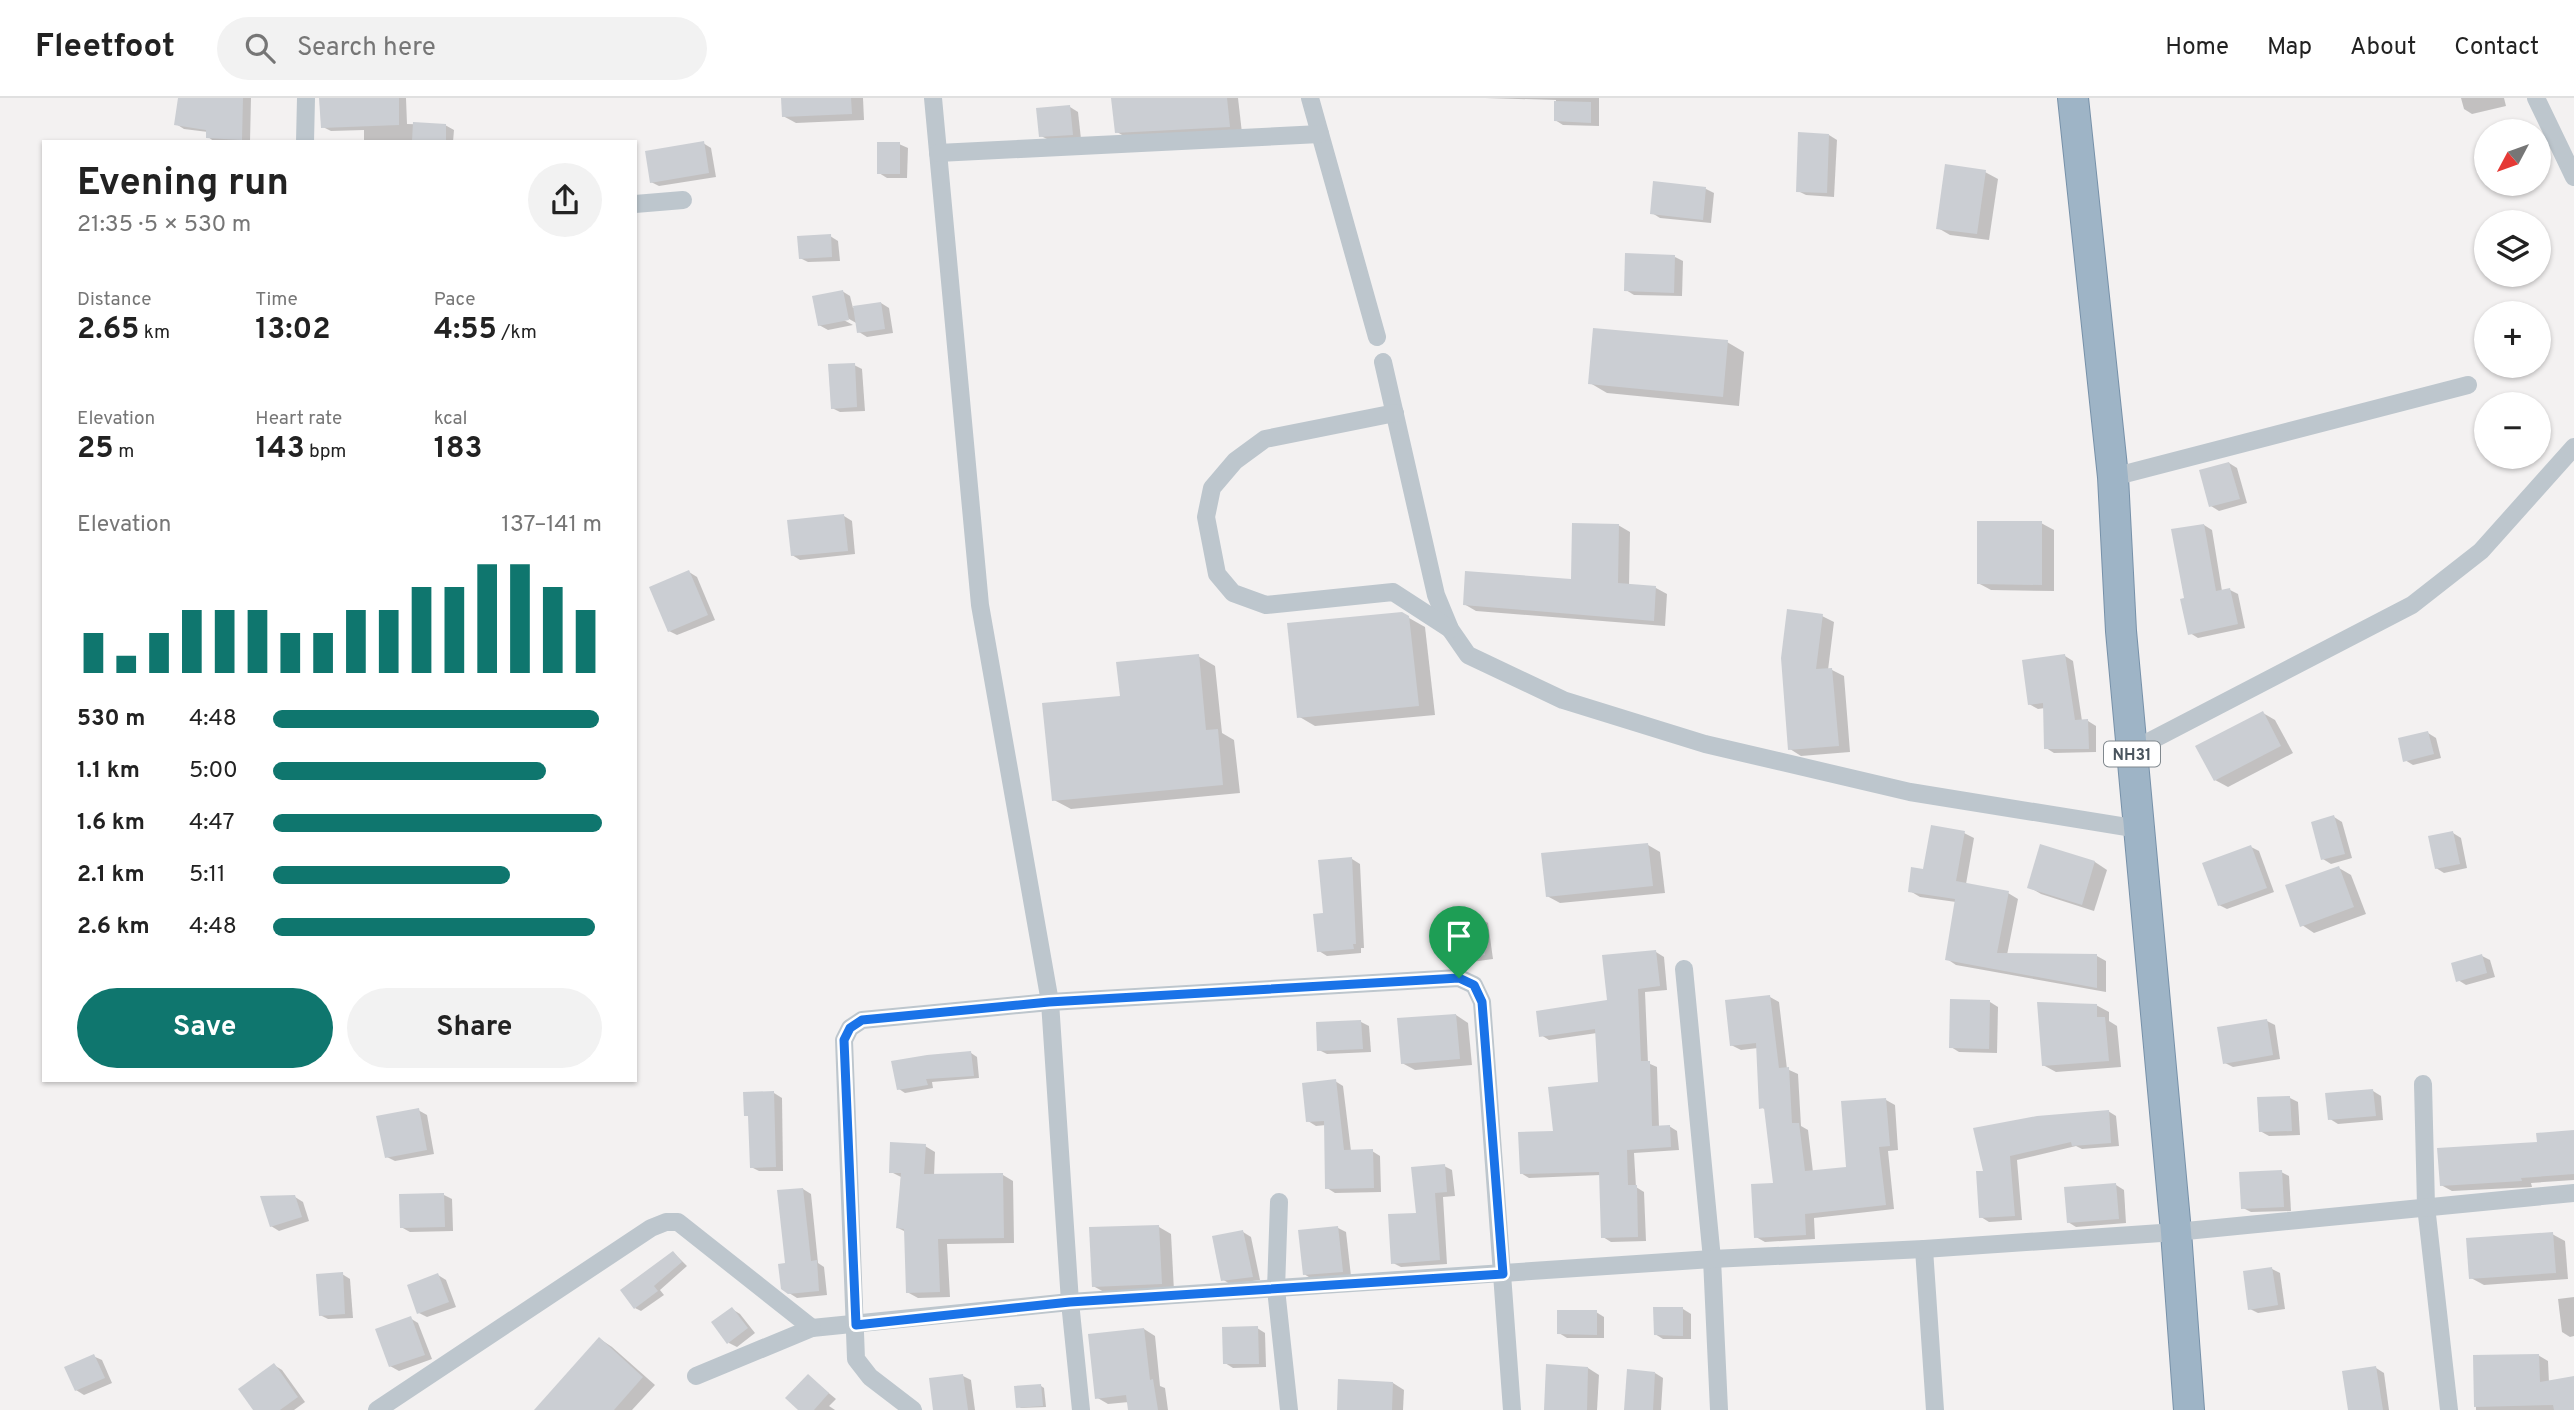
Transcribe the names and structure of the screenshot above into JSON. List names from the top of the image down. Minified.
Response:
{"streets":{"highway":["NH31"]},"north":"bottom left","page":{"header":"Fleetfoot","search":"Search here","nav":["Home","Map","About","Contact"],"map_buttons":["+","−"],"heading":["Evening run","21:35 · 5 × 530 m"],"stats":[["Distance","2.65 km"],["Time","13:02"],["Pace","4:55 /km"],["Elevation","25 m"],["Heart rate","143 bpm"],["kcal","183"]],"chart":["Elevation","137–141 m"],"list":[{"name":"530 m","note":"4:48"},{"name":"1.1 km","note":"5:00"},{"name":"1.6 km","note":"4:47"},{"name":"2.1 km","note":"5:11"},{"name":"2.6 km","note":"4:48"}],"buttons":["Save","Share"]}}
